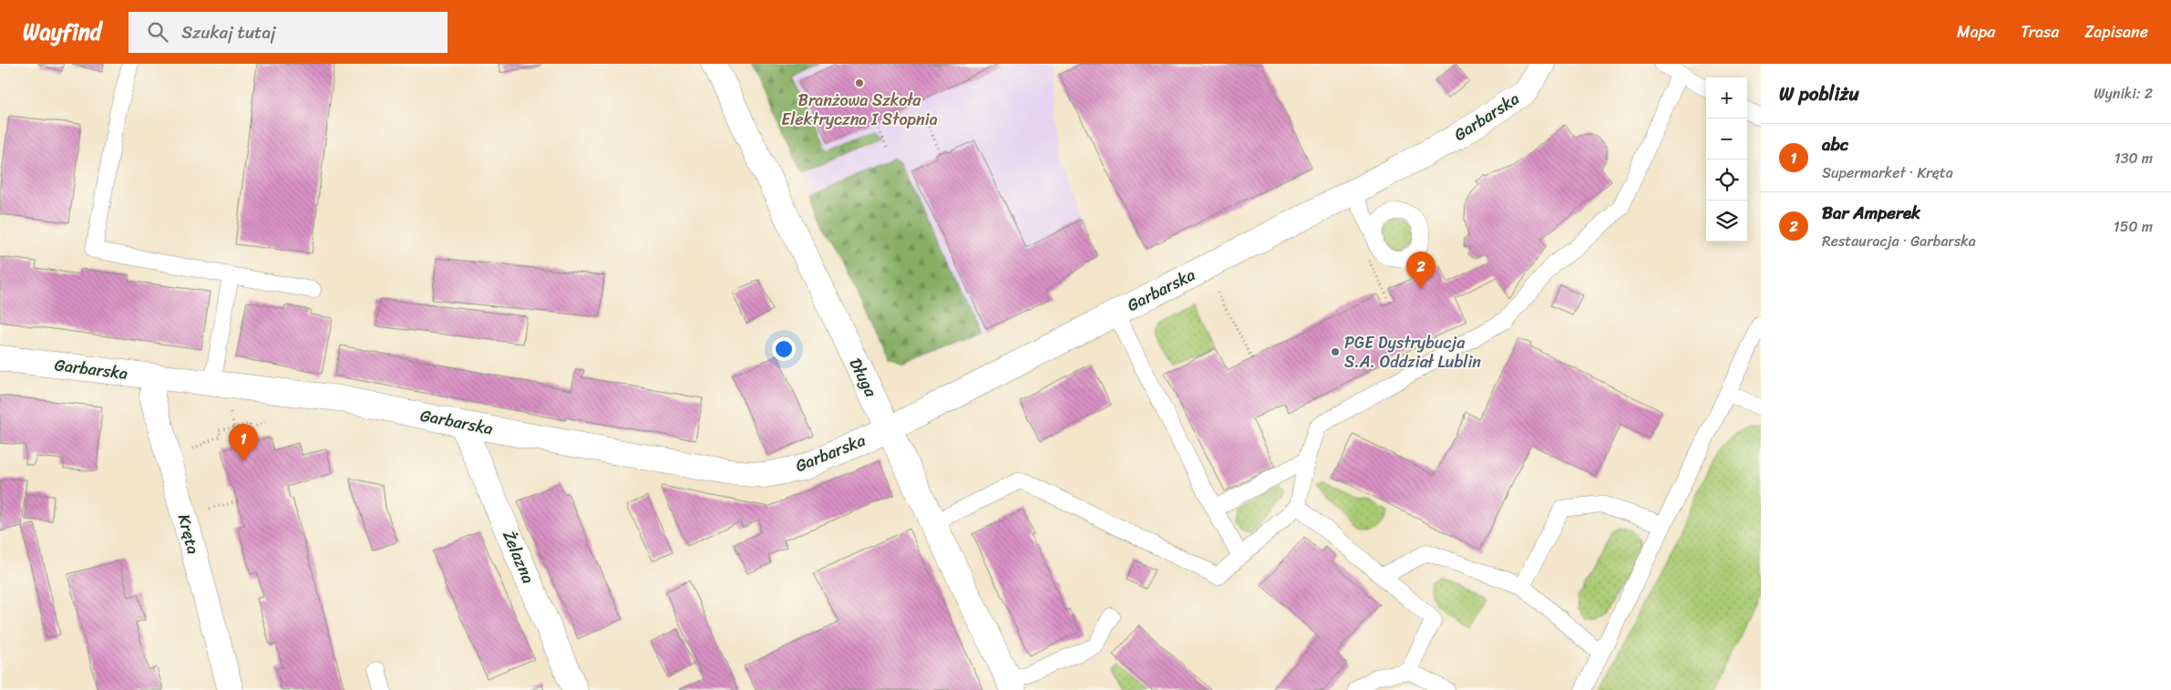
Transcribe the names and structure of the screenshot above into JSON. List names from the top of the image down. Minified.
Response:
{"streets":{"street":["Garbarska","Długa","Kręta","Żelazna"]},"crossings":[["Garbarska","Długa"],["Garbarska","Kręta"],["Garbarska","Żelazna"]],"places":["Branżowa Szkoła Elektryczna I Stopnia","PGE Dystrybucja S.A. Oddział Lublin"],"page":{"header":"Wayfind","search":"Szukaj tutaj","nav":["Mapa","Trasa","Zapisane"],"heading":["W pobliżu","Wyniki: 2"],"map_buttons":["+","−"],"list":[{"mark":"1","name":"abc","note":"Supermarket · Kręta","value":"130 m"},{"mark":"2","name":"Bar Amperek","note":"Restauracja · Garbarska","value":"150 m"}],"pins":["2","1"]}}
